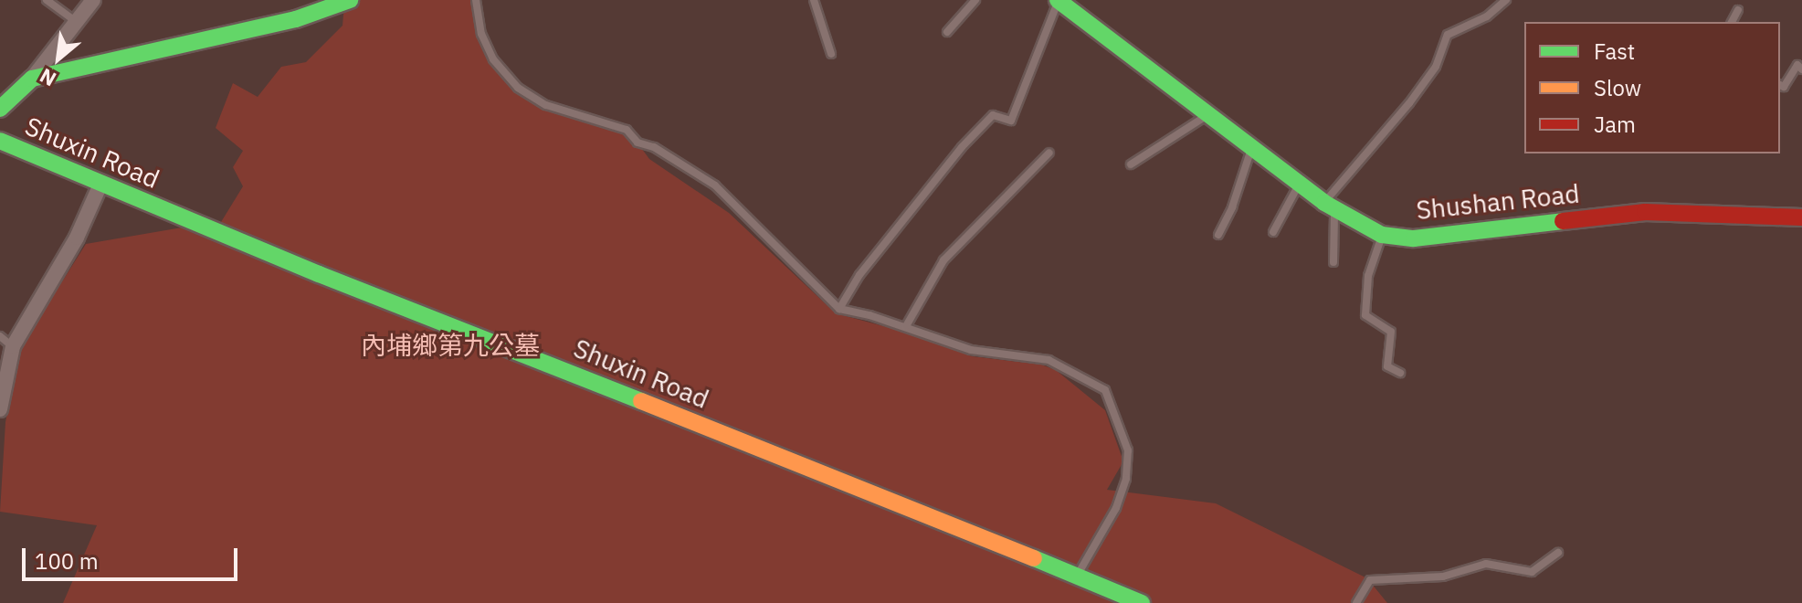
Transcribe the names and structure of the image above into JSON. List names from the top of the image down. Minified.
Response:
{"streets":{"street":["Shuxin Road","Shushan Road"]},"parks":["內埔鄉第九公墓"],"legend":["Fast","Slow","Jam"],"scale_bar":"100 m","north":"bottom left"}
